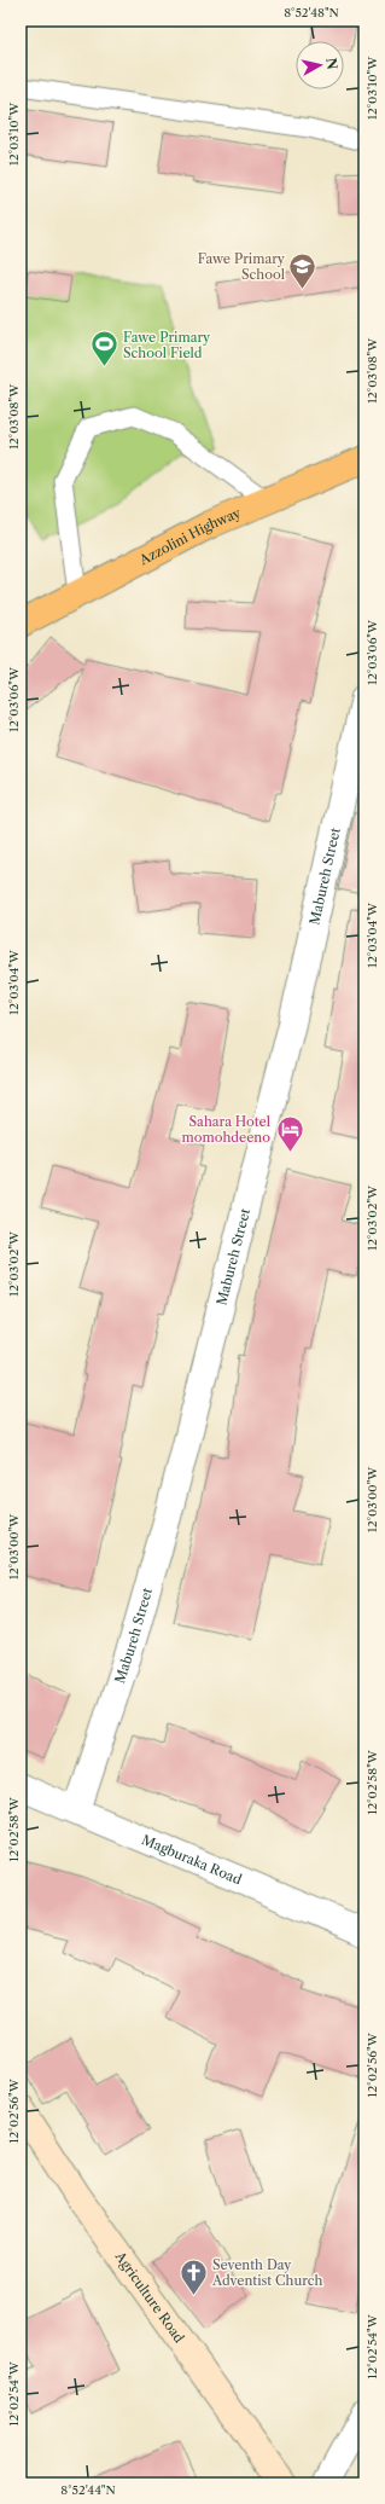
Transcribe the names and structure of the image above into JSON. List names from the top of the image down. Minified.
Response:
{"streets":{"main road":["Azzolini Highway","Agriculture Road"],"street":["Mabureh Street","Magburaka Road"]},"crossings":[["Mabureh Street","Magburaka Road"]],"places":{"school or university":["Fawe Primary School"],"sports":["Fawe Primary School Field"],"hotel":["Sahara Hotel momohdeeno"],"church":["Seventh Day Adventist Church"]},"north":"right","coordinates":["8°52'48\"N","12°03'10\"W","12°03'08\"W","12°03'06\"W","12°03'04\"W","12°03'02\"W","12°03'00\"W","12°02'58\"W","12°02'56\"W","12°02'54\"W","8°52'44\"N"]}
